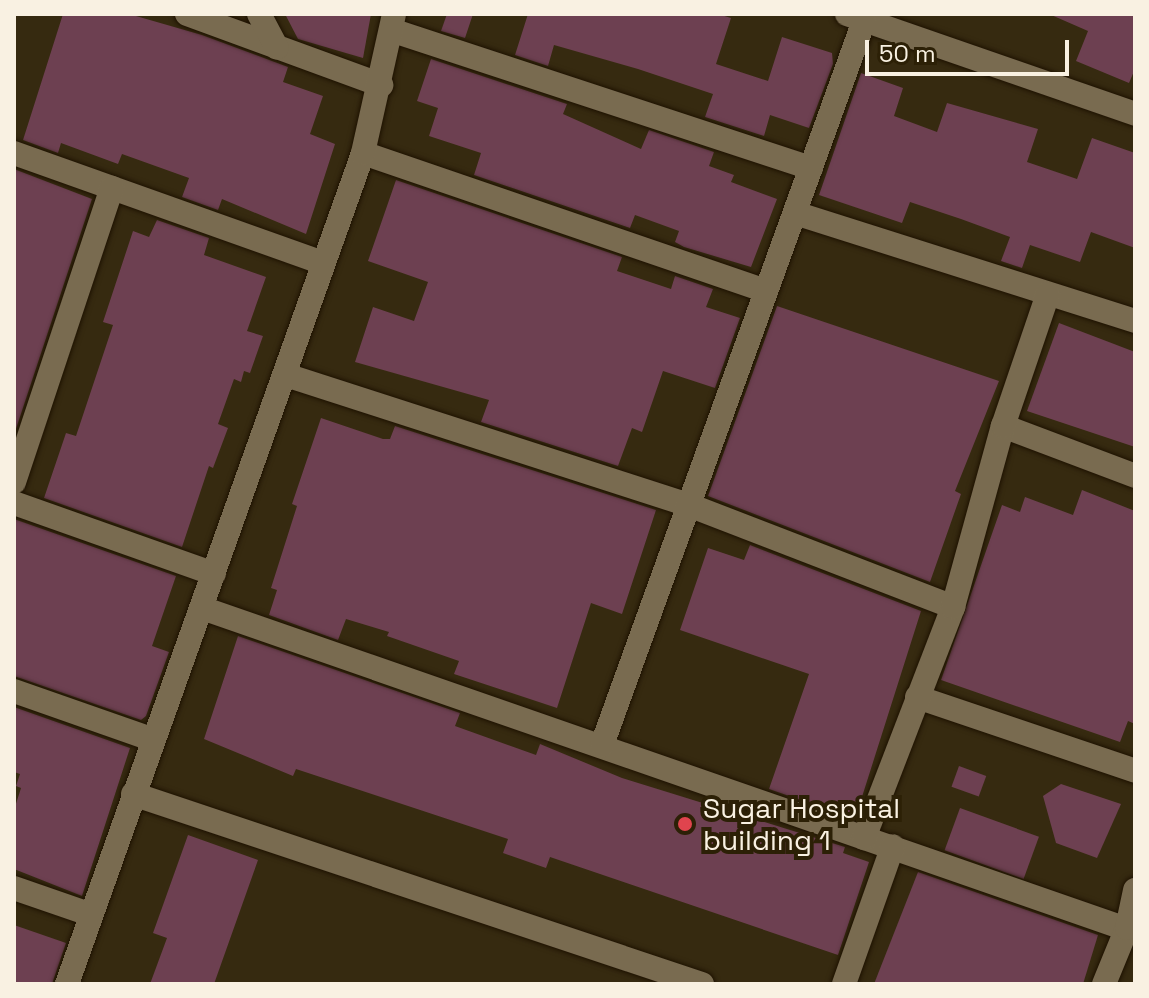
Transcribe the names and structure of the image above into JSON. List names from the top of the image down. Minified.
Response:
{"places":["Sugar Hospital building 1"],"scale_bar":"50 m"}
